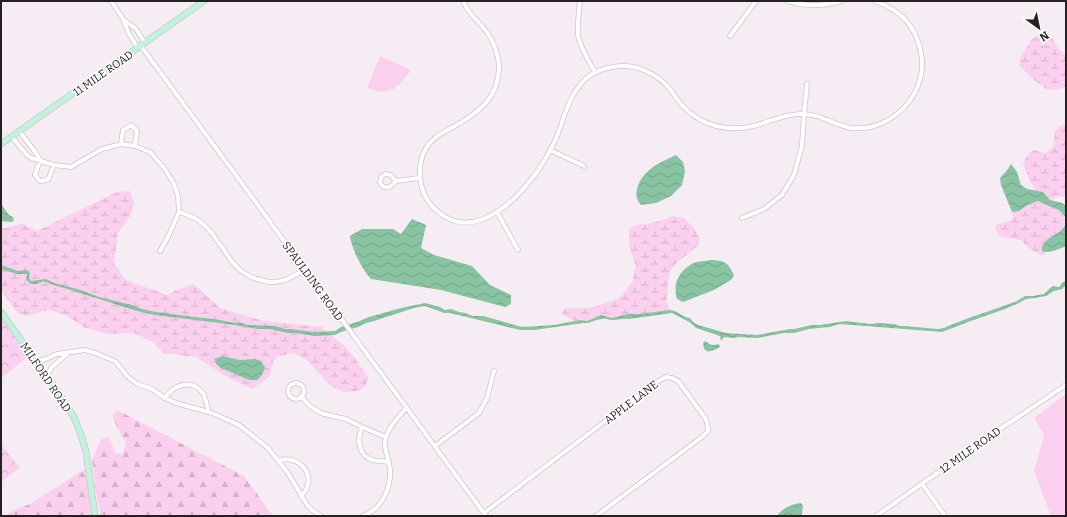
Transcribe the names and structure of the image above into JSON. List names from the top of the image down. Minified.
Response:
{"streets":{"street":["11 MILE ROAD","SPAULDING ROAD","MILFORD ROAD","APPLE LANE","12 MILE ROAD"]},"crossings":[["11 MILE ROAD","SPAULDING ROAD"],["SPAULDING ROAD","APPLE LANE"]],"north":"bottom right"}
